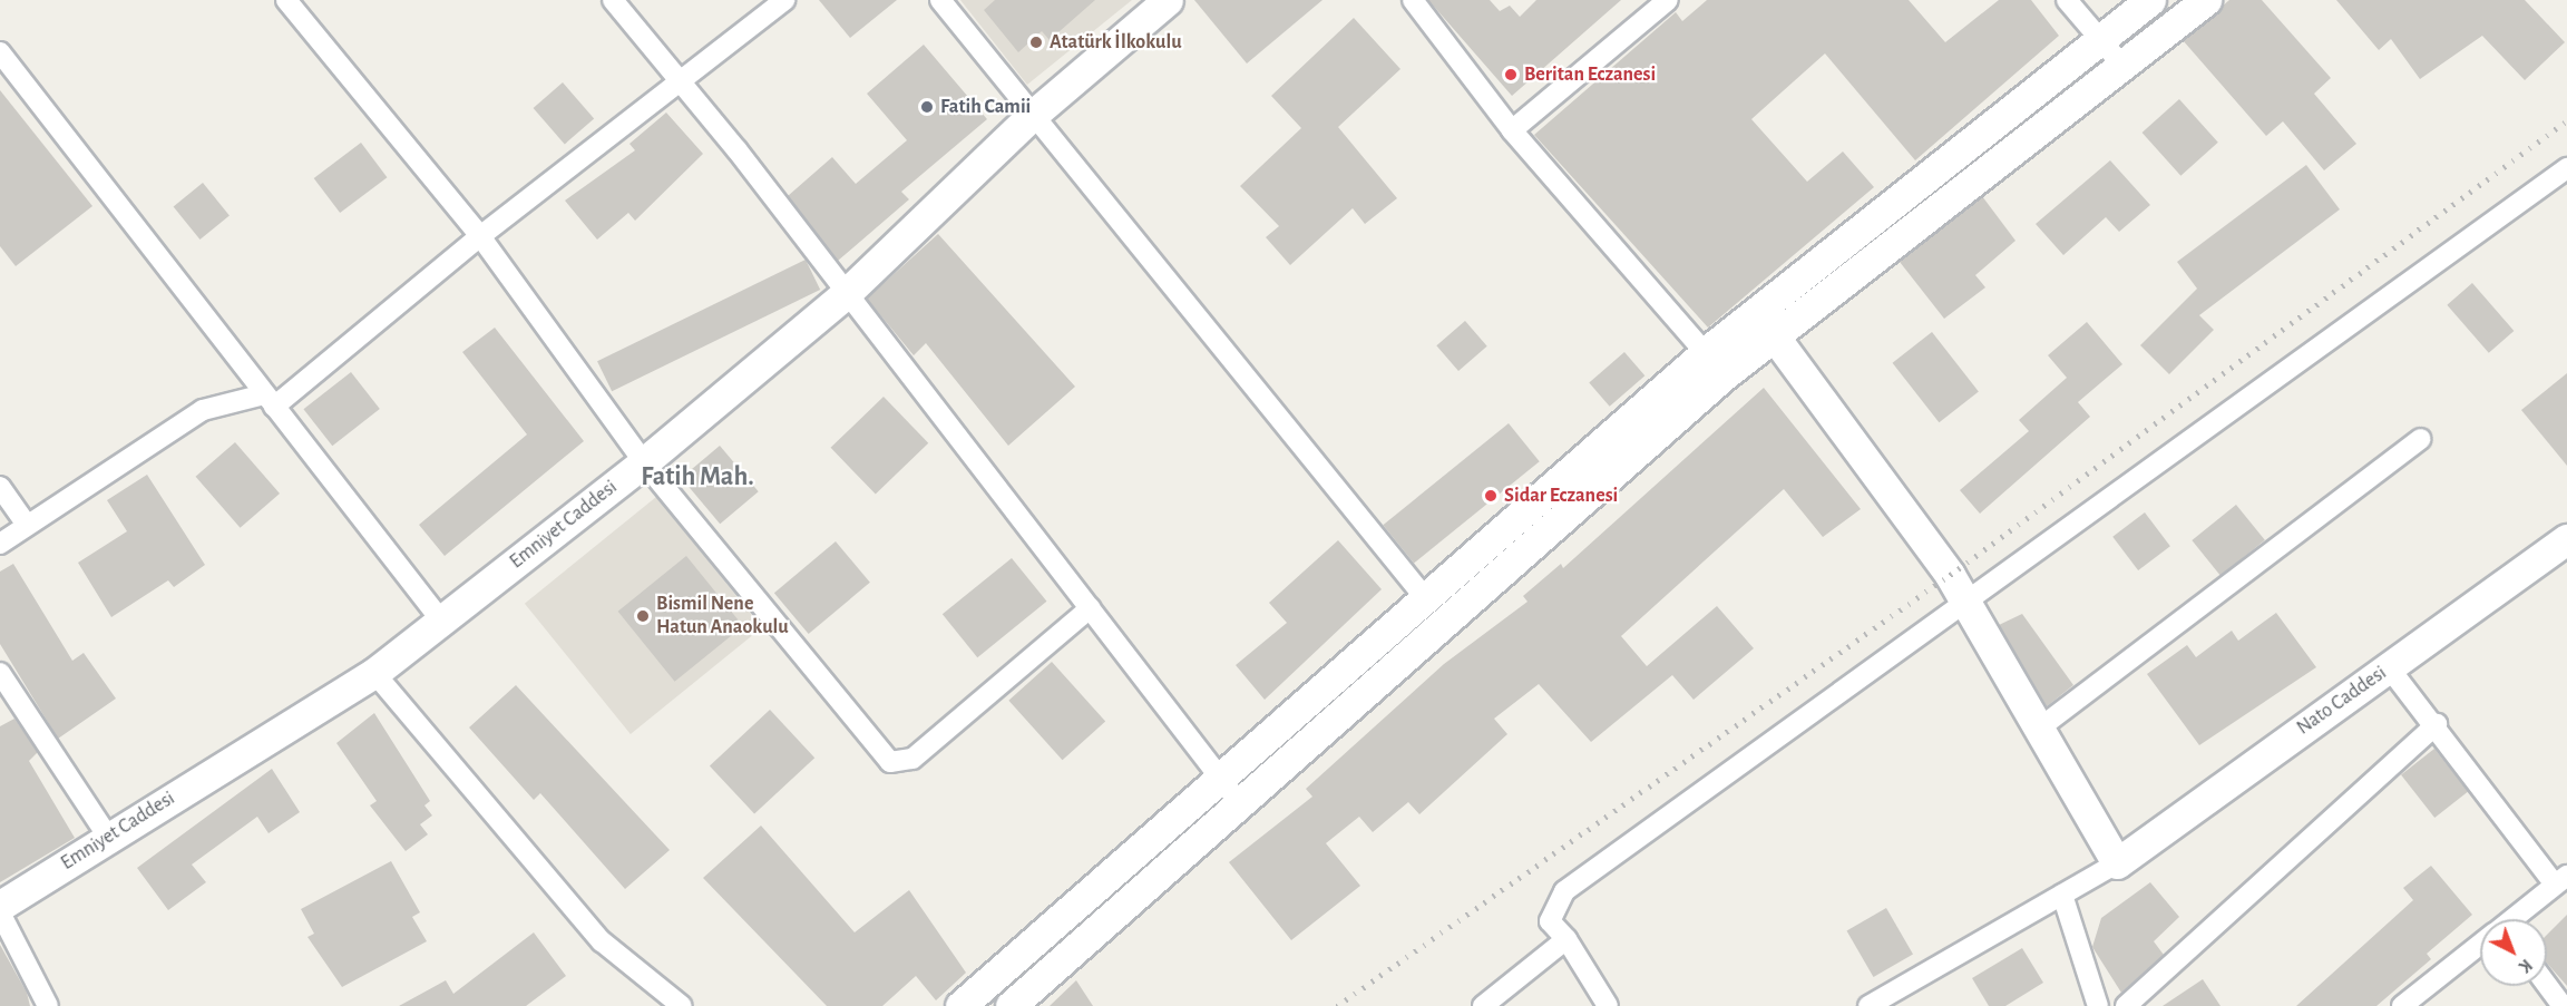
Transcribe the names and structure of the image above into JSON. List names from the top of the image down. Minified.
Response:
{"streets":{"street":["Emniyet Caddesi","Nato Caddesi"]},"districts":["Fatih Mah."],"places":["Atatürk İlkokulu","Beritan Eczanesi","Fatih Camii","Sidar Eczanesi","Bismil Nene Hatun Anaokulu"],"north":"bottom right"}
